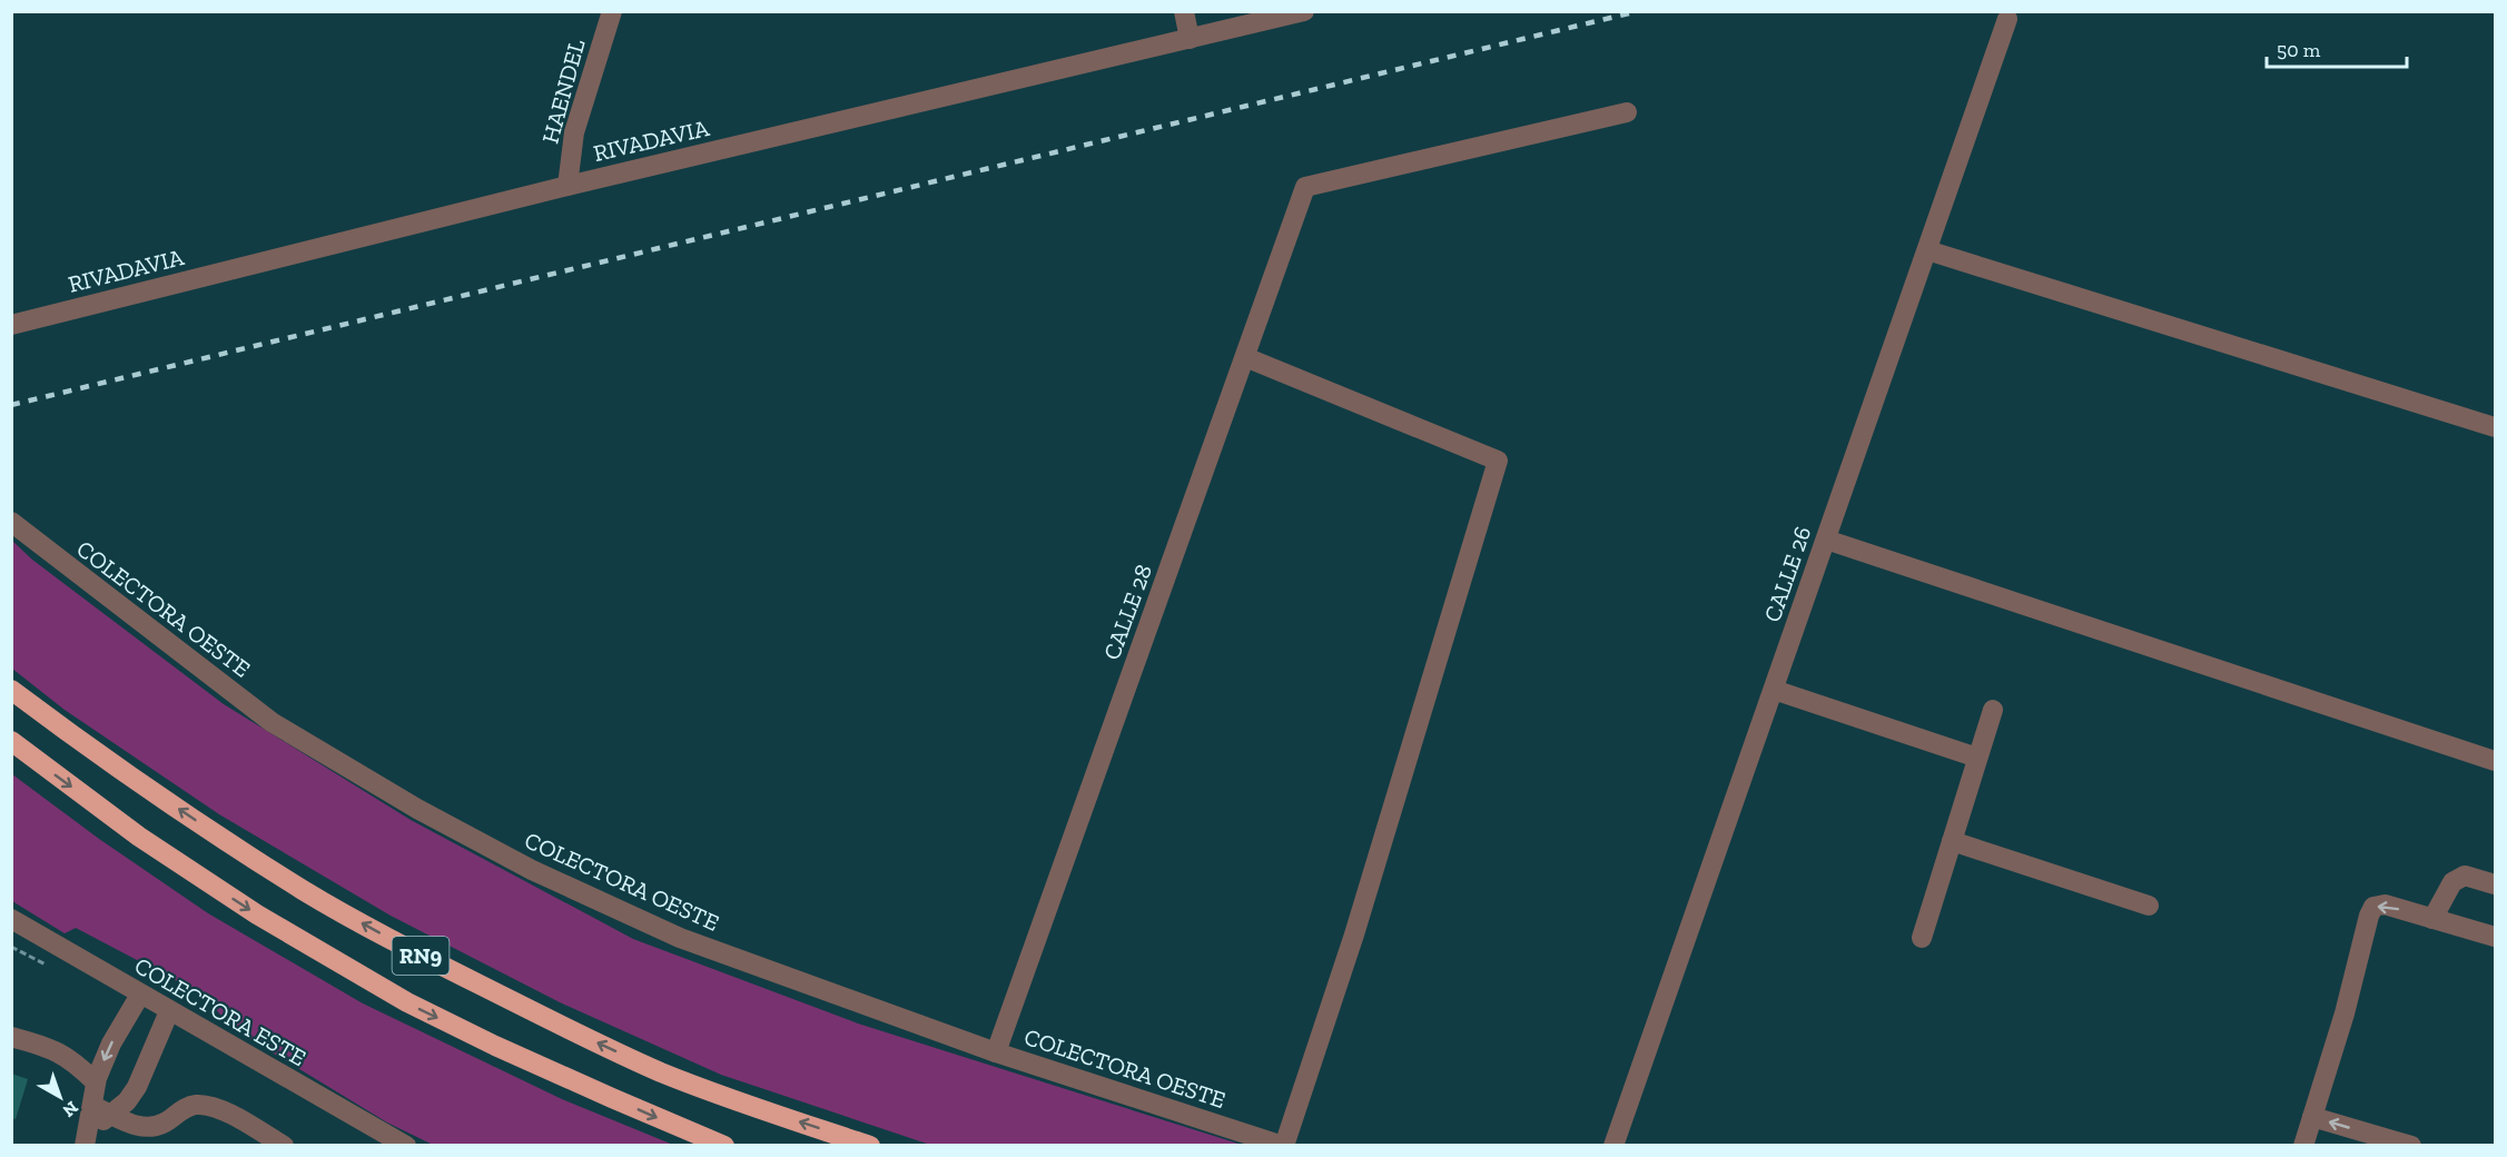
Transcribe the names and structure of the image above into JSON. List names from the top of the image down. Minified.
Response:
{"streets":{"highway":["RN9"],"street":["HAENDEL","RIVADAVIA","CALLE 26","COLECTORA OESTE","CALLE 28","COLECTORA ESTE"]},"crossings":[["HAENDEL","RIVADAVIA"],["COLECTORA OESTE","CALLE 28"]],"scale_bar":"50 m","north":"bottom right"}
